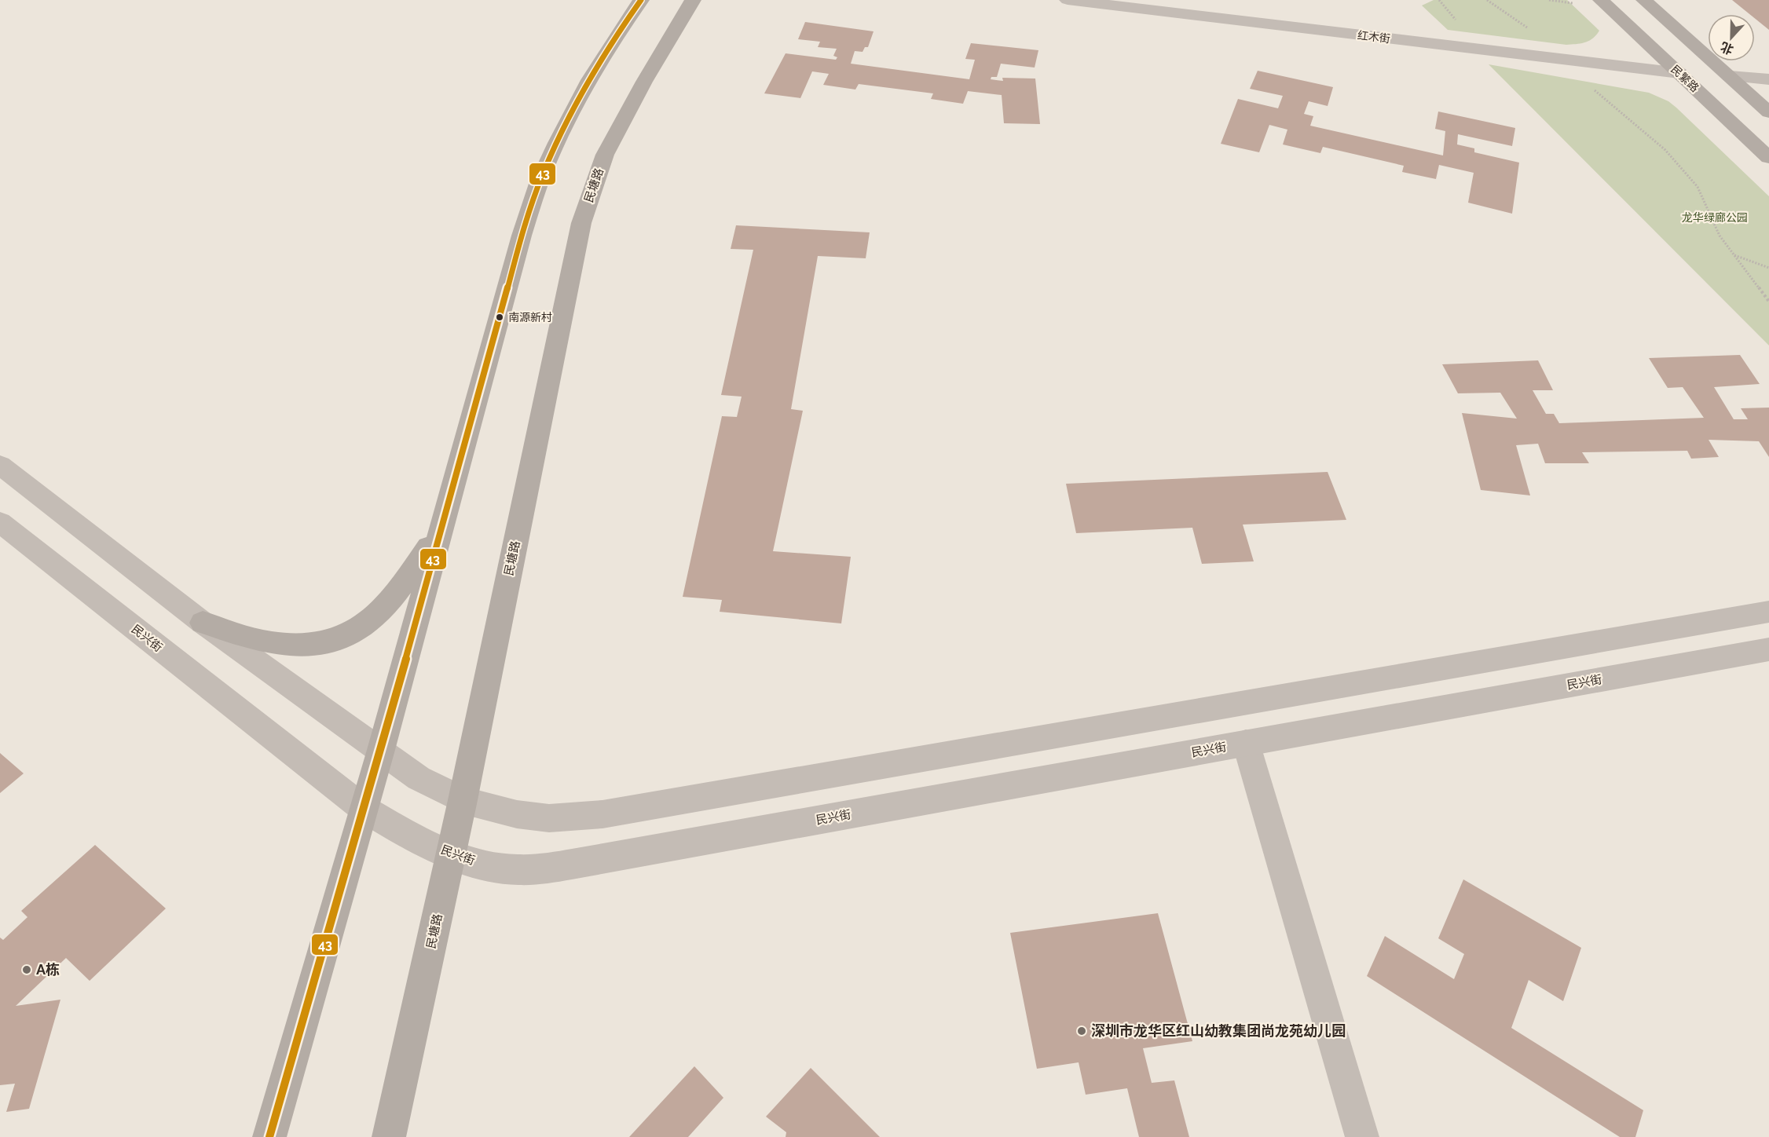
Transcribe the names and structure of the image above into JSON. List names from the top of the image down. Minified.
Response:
{"streets":{"main road":["民繁路","民塘路"],"street":["红木街","民兴街"]},"crossings":[["红木街","民繁路"],["民塘路","民兴街"]],"parks":["龙华绿廊公园"],"places":["南源新村","A栋","深圳市龙华区红山幼教集团尚龙苑幼儿园"],"lines":["transit line 43"],"north":"bottom"}
